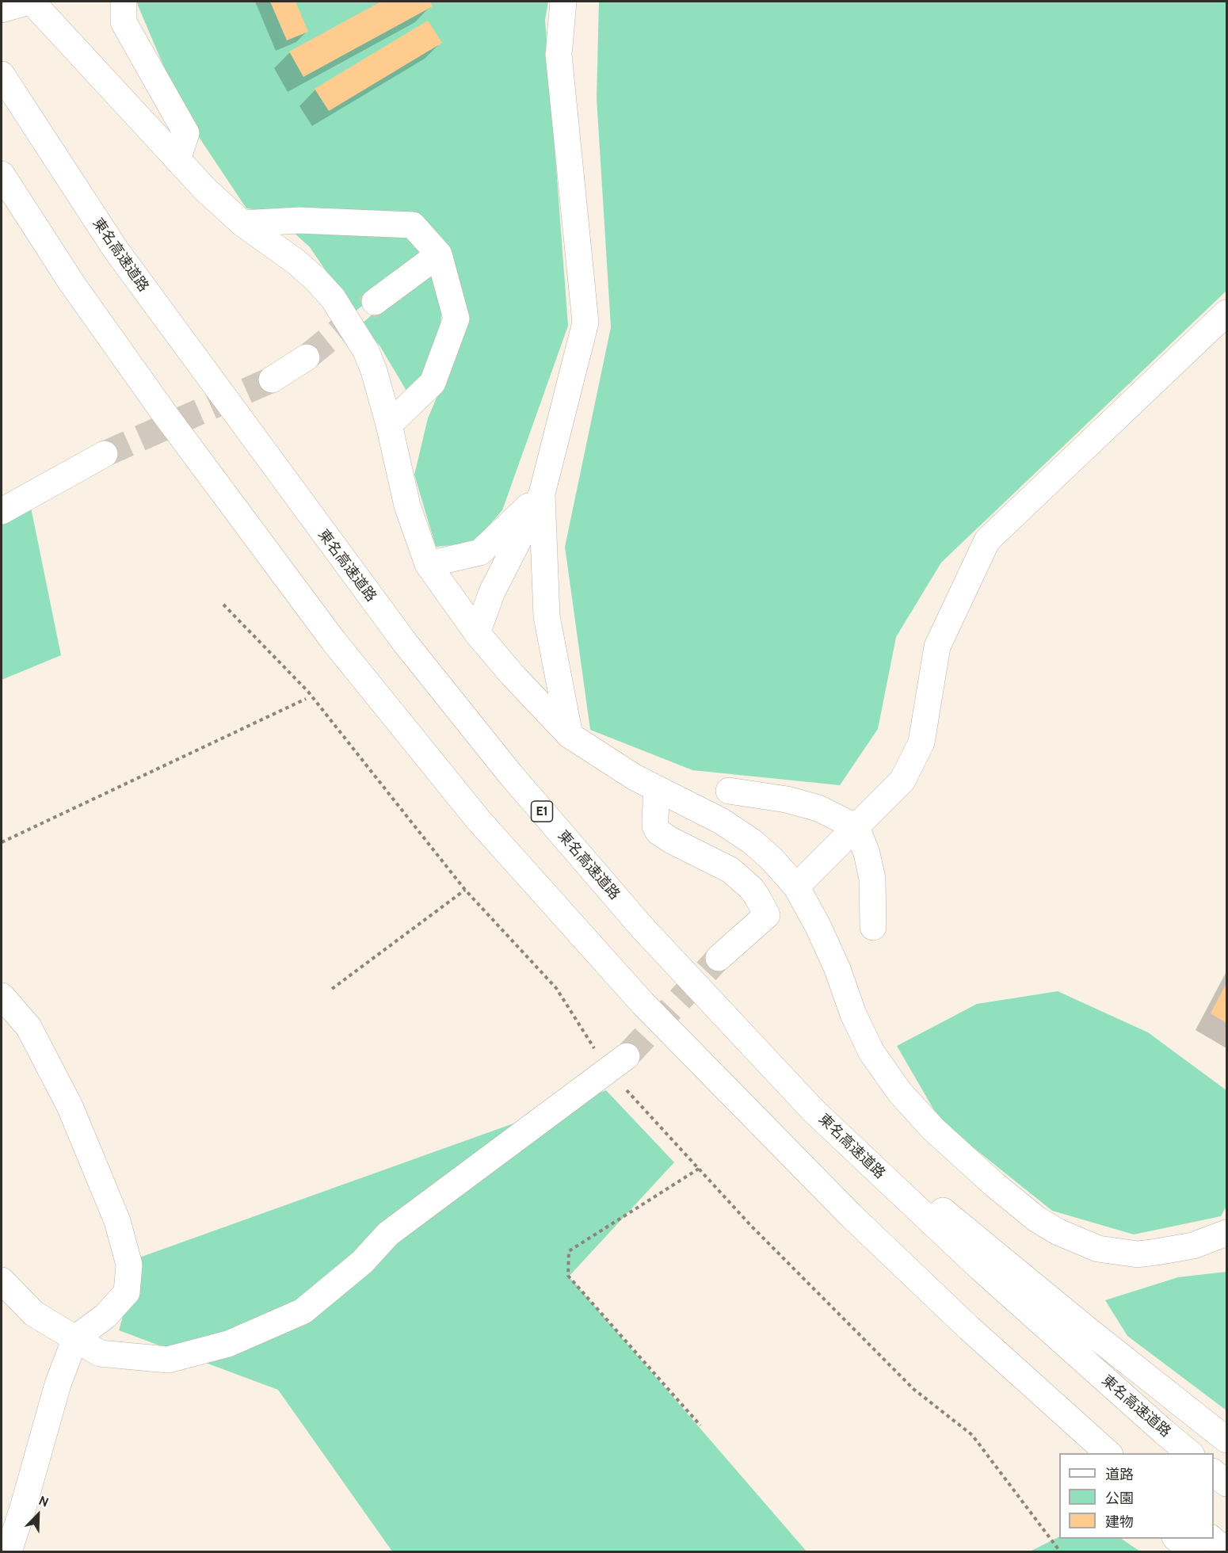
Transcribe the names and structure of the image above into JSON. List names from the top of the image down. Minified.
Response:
{"streets":{"main road":["東名高速道路","E1"]},"legend":["道路","公園","建物"],"north":"top right"}
